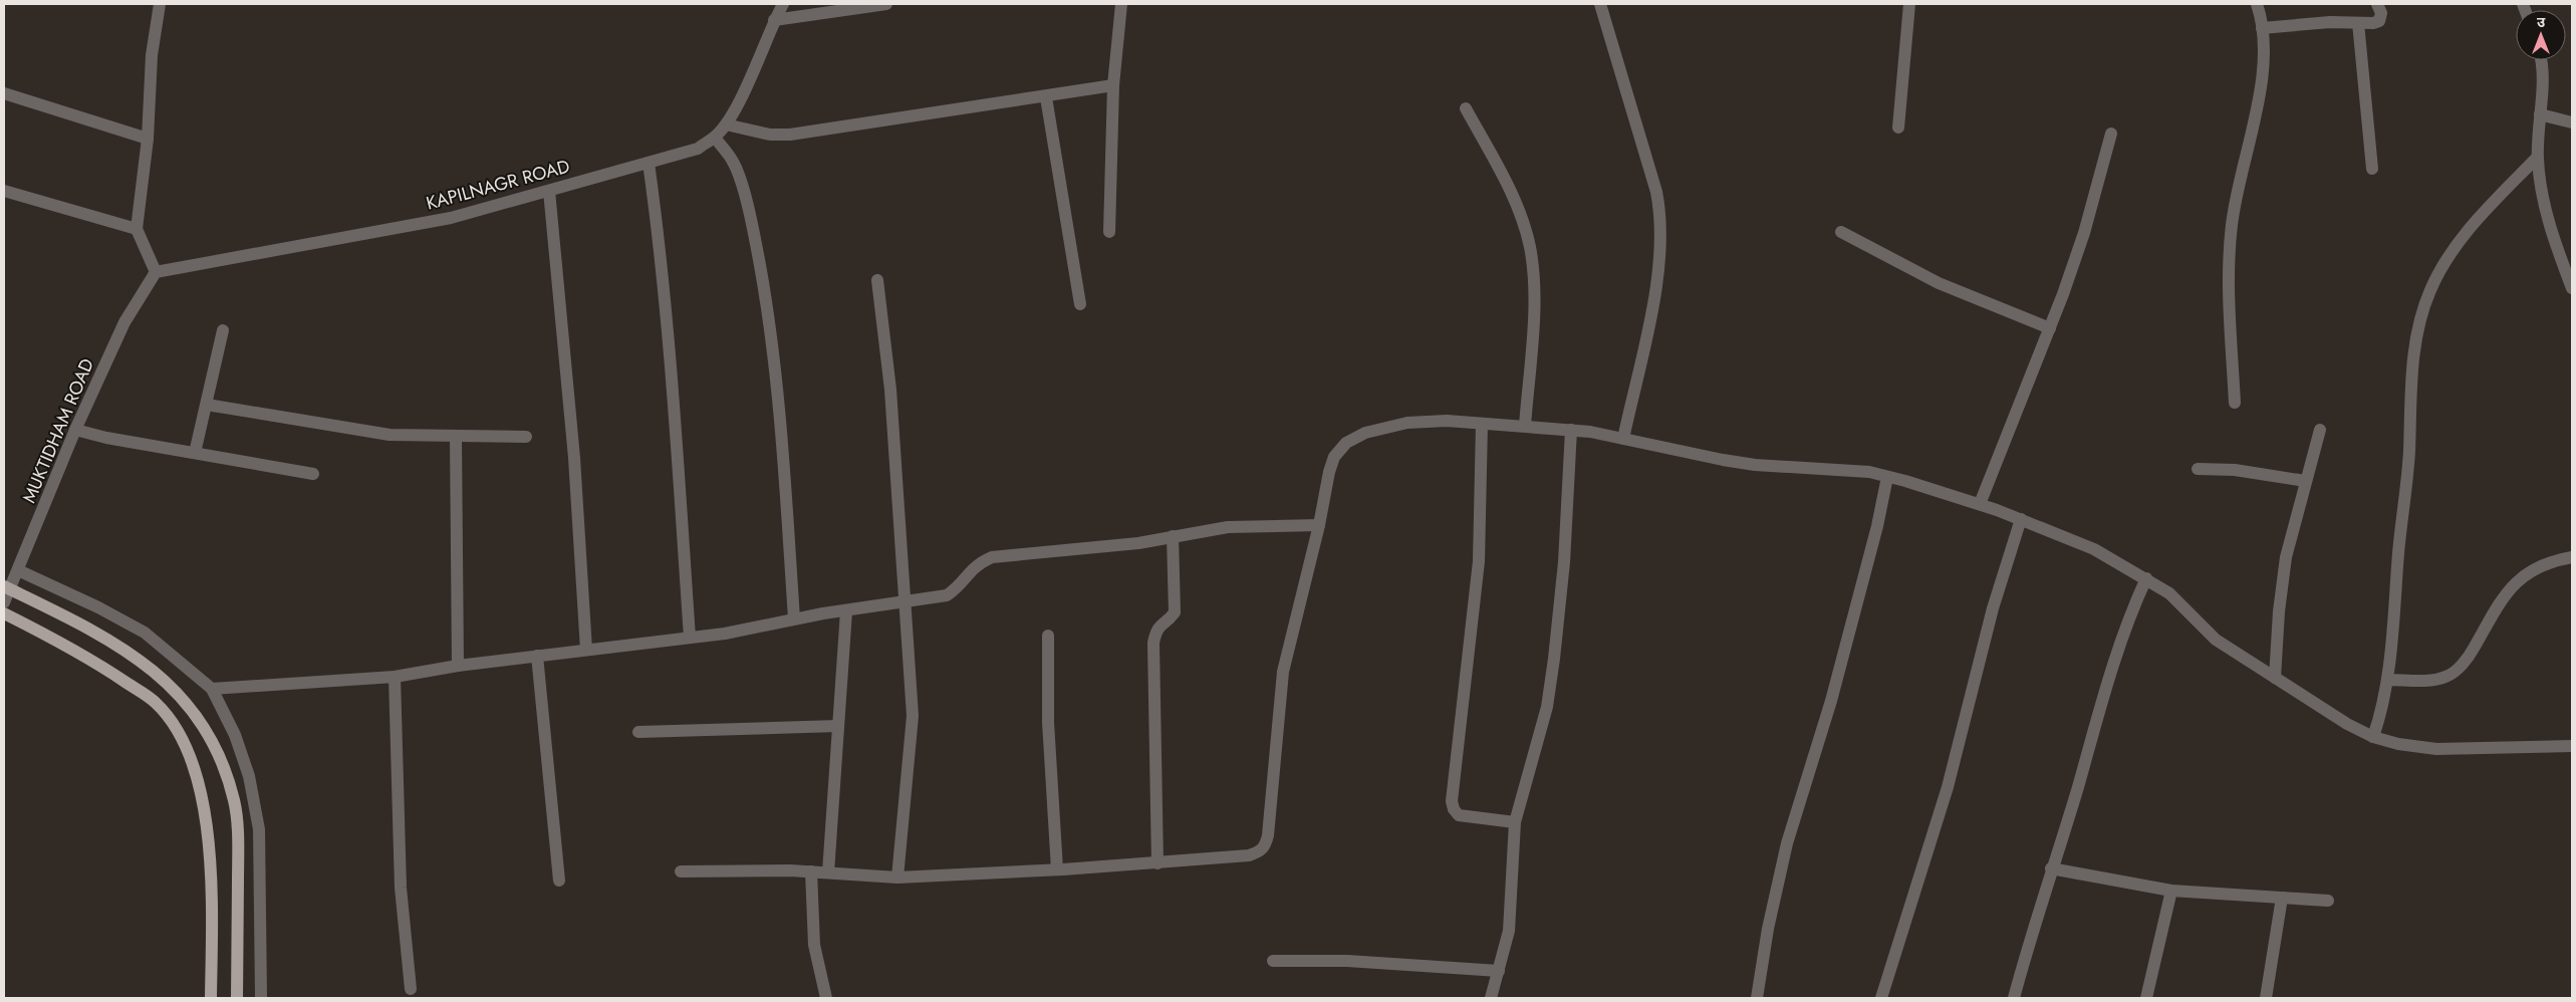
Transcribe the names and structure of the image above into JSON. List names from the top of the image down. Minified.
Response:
{"streets":{"street":["KAPILNAGR ROAD","MUKTIDHAM ROAD"]},"crossings":[["KAPILNAGR ROAD","MUKTIDHAM ROAD"]],"north":"top"}
